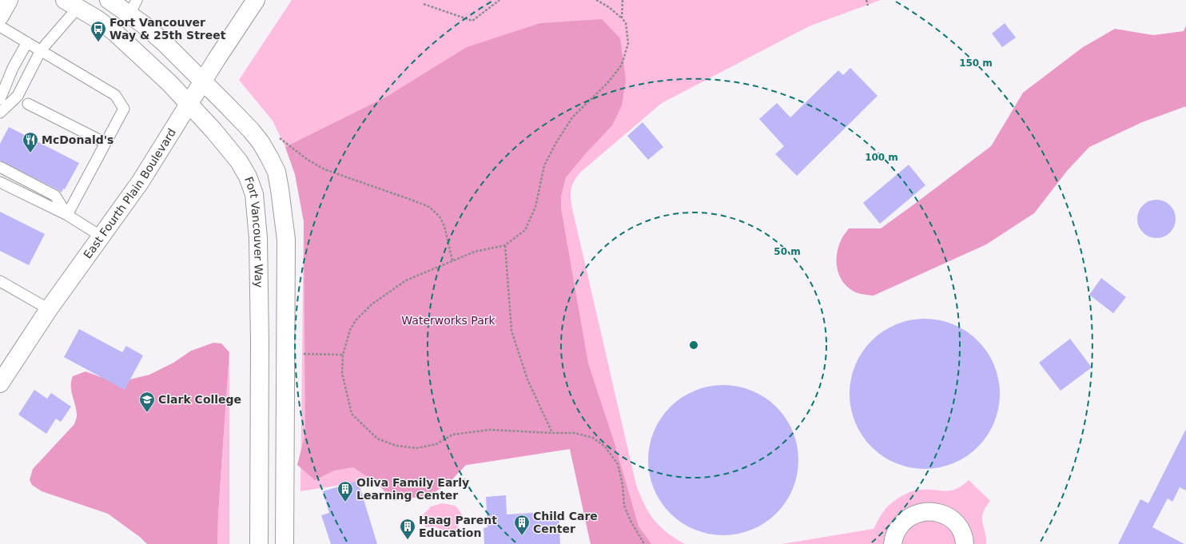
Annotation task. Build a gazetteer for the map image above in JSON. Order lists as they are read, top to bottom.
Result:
{
  "streets": {
    "street": ["East Fourth Plain Boulevard", "Fort Vancouver Way"]
  },
  "crossings": [
    ["East Fourth Plain Boulevard", "Fort Vancouver Way"]
  ],
  "parks": ["Waterworks Park"],
  "places": {
    "bus stop": ["Fort Vancouver Way & 25th Street"],
    "restaurant": ["McDonald's"],
    "school or university": ["Clark College"],
    "building": ["Oliva Family Early Learning Center", "Child Care Center", "Haag Parent Education"]
  },
  "rings": ["150 m", "100 m", "50 m"]
}
